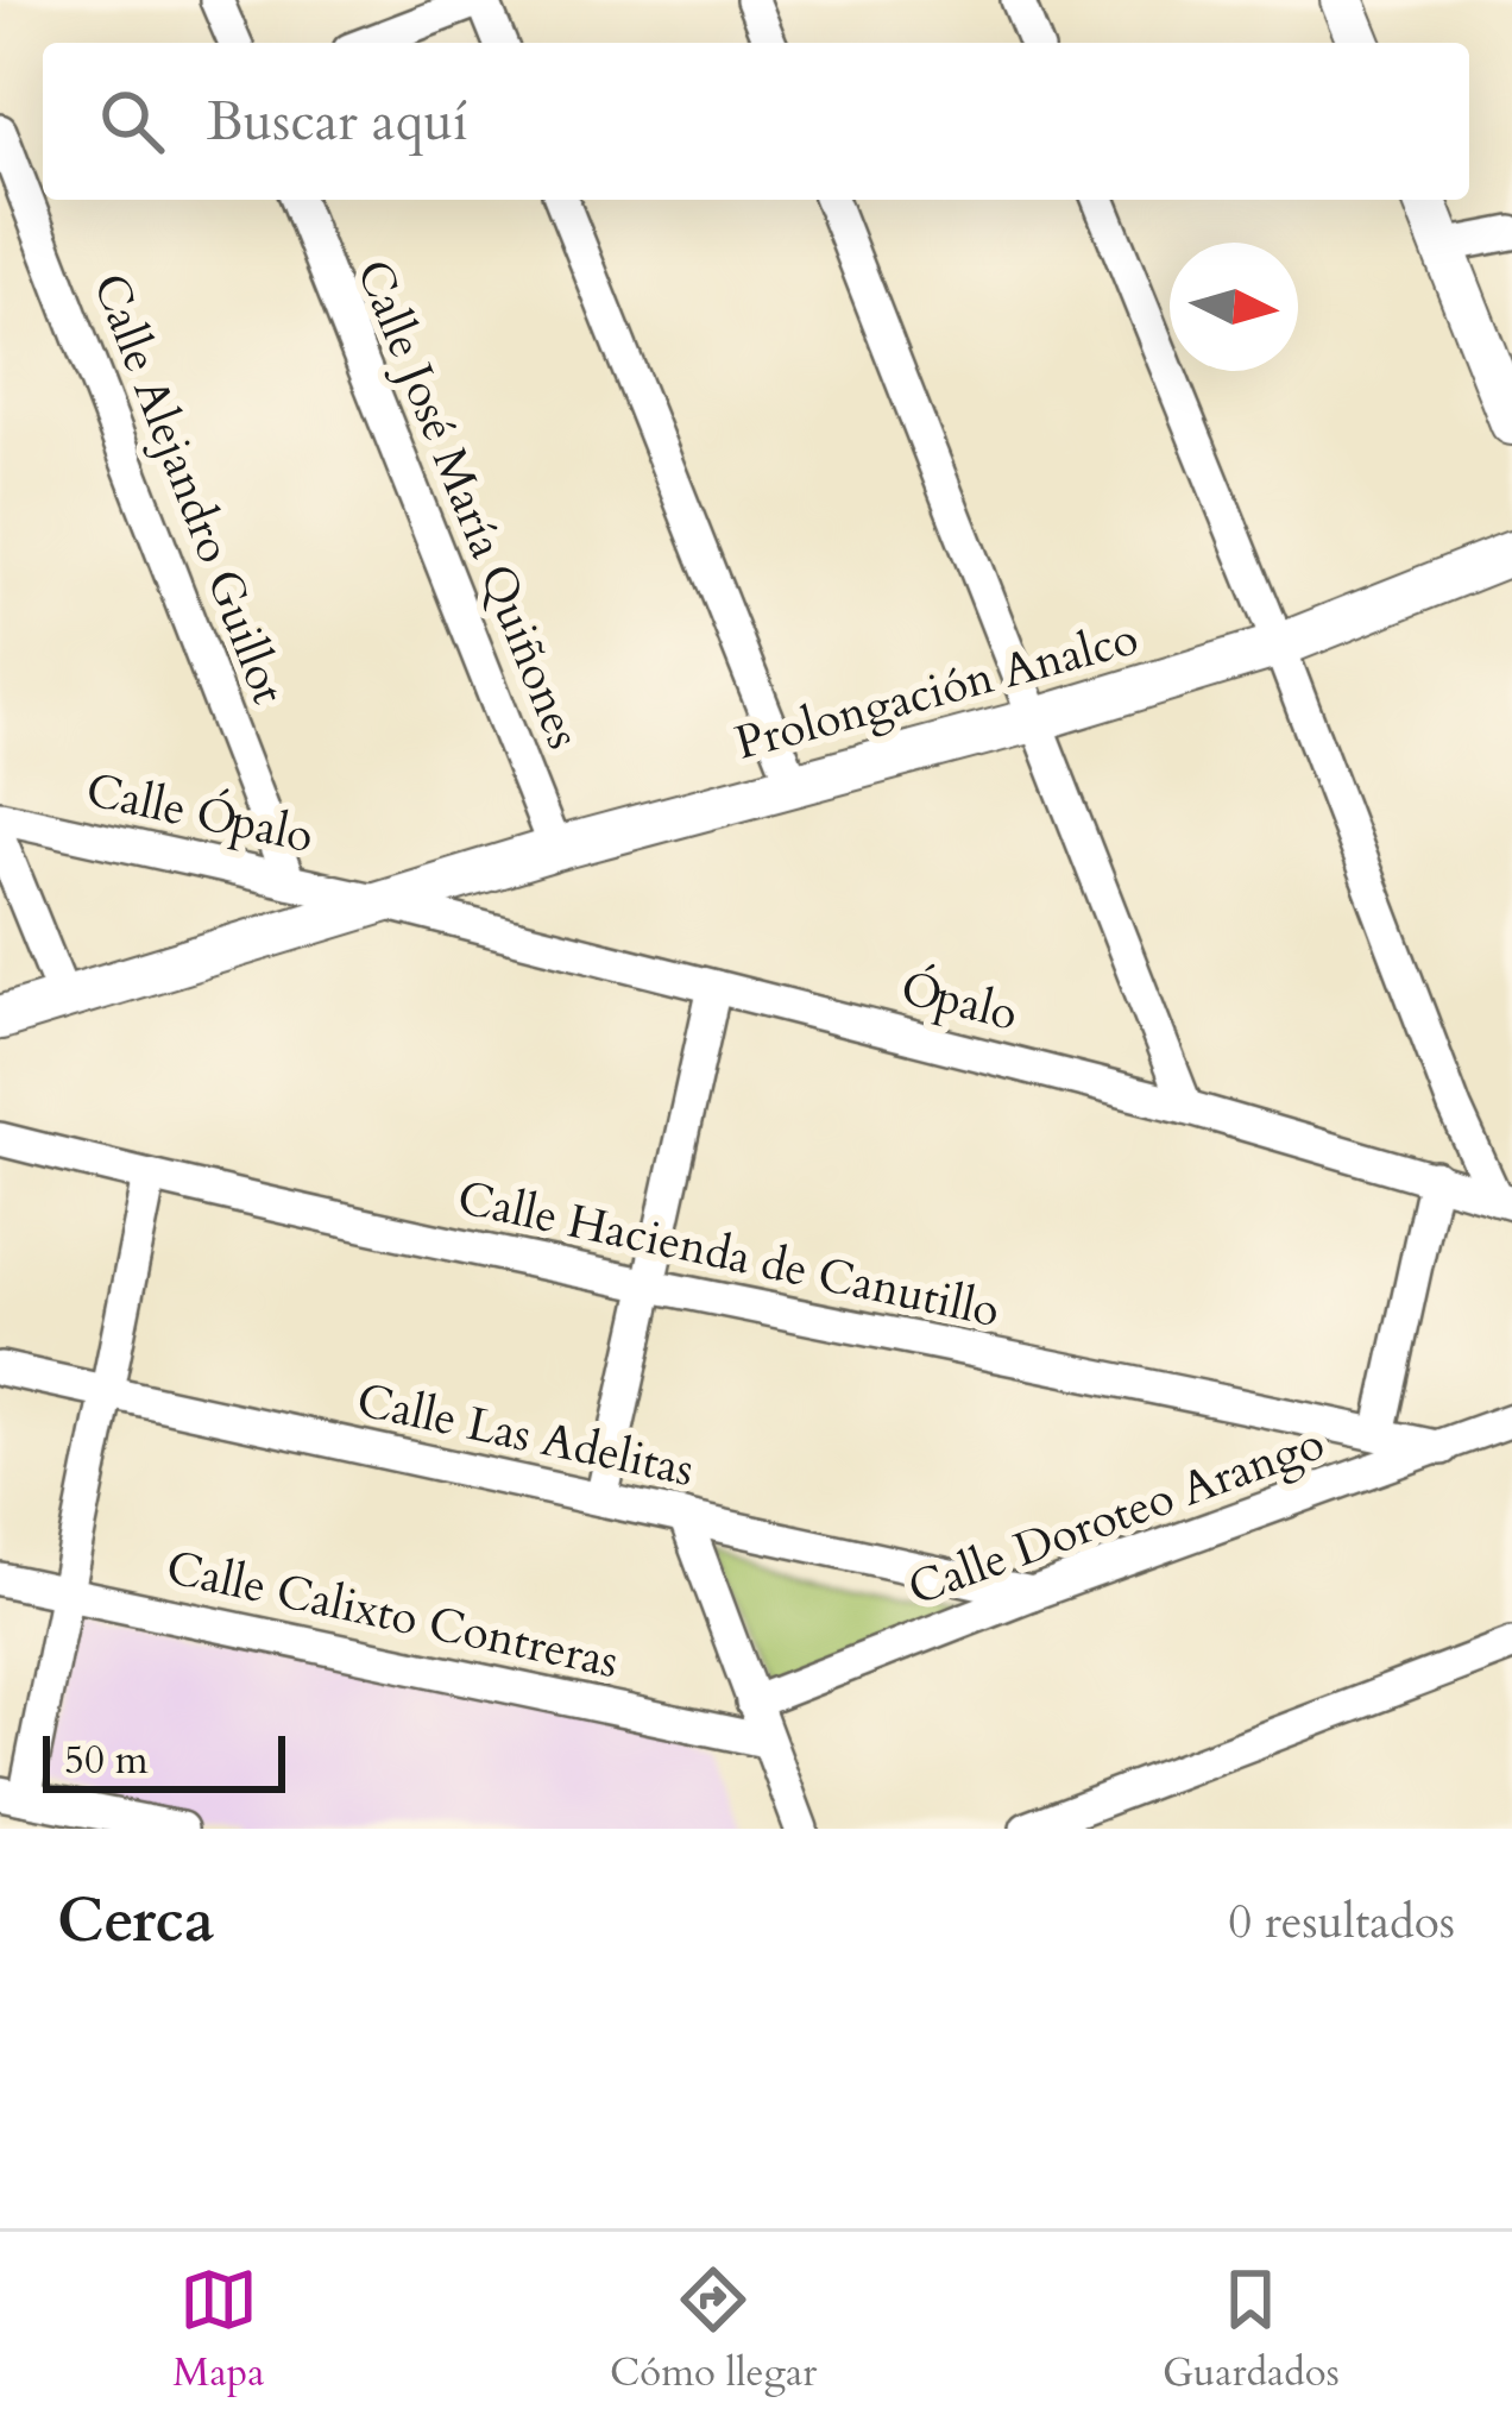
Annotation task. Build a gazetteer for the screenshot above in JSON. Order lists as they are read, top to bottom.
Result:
{
  "streets": {
    "street": [
      "Calle Alejandro Guillot",
      "Calle José María Quiñones",
      "Prolongación Analco",
      "Calle Ópalo",
      "Ópalo",
      "Calle Hacienda de Canutillo",
      "Calle Las Adelitas",
      "Calle Doroteo Arango",
      "Calle Calixto Contreras"
    ]
  },
  "crossings": [
    ["Calle Alejandro Guillot", "Calle Ópalo"],
    ["Calle José María Quiñones", "Prolongación Analco"],
    ["Prolongación Analco", "Calle Ópalo"],
    ["Prolongación Analco", "Ópalo"],
    ["Calle Ópalo", "Ópalo"],
    ["Calle Hacienda de Canutillo", "Calle Doroteo Arango"],
    ["Calle Las Adelitas", "Calle Doroteo Arango"]
  ],
  "scale_bar": "50 m",
  "north": "right",
  "page": {
    "search": "Buscar aquí",
    "scale": "50 m",
    "heading": ["Cerca", "0 resultados"],
    "nav": ["Mapa", "Cómo llegar", "Guardados"]
  }
}
